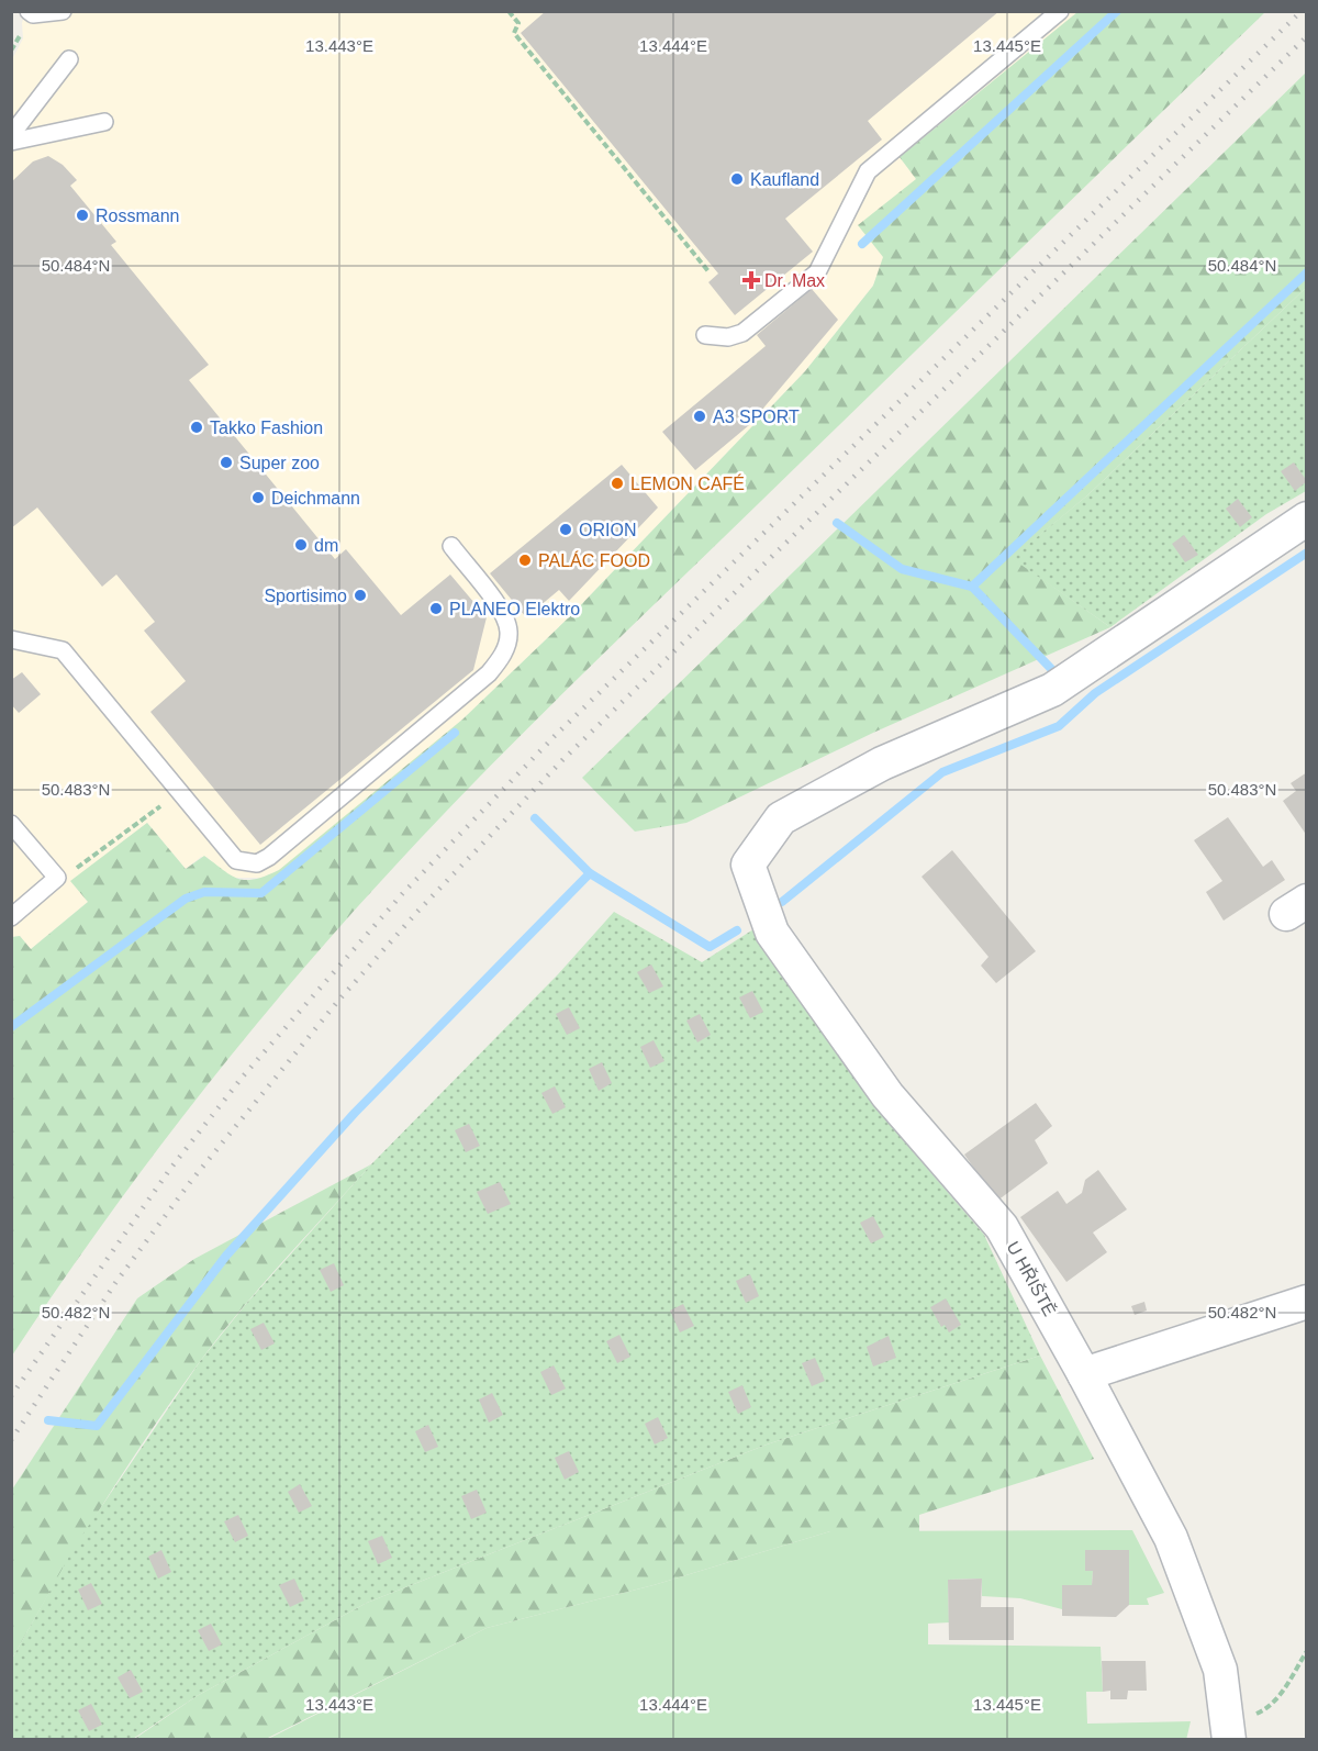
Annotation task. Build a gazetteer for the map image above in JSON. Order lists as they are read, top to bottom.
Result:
{
  "streets": {
    "street": ["U HŘIŠTĚ"]
  },
  "places": {
    "other": [
      "Kaufland",
      "Rossmann",
      "A3 SPORT",
      "Takko Fashion",
      "Super zoo",
      "LEMON CAFÉ",
      "Deichmann",
      "ORION",
      "dm",
      "PALÁC FOOD",
      "Sportisimo",
      "PLANEO Elektro"
    ],
    "health": ["Dr. Max"]
  },
  "coordinates": [
    "13.443°E",
    "13.444°E",
    "13.445°E",
    "50.484°N",
    "50.483°N",
    "50.482°N"
  ]
}
